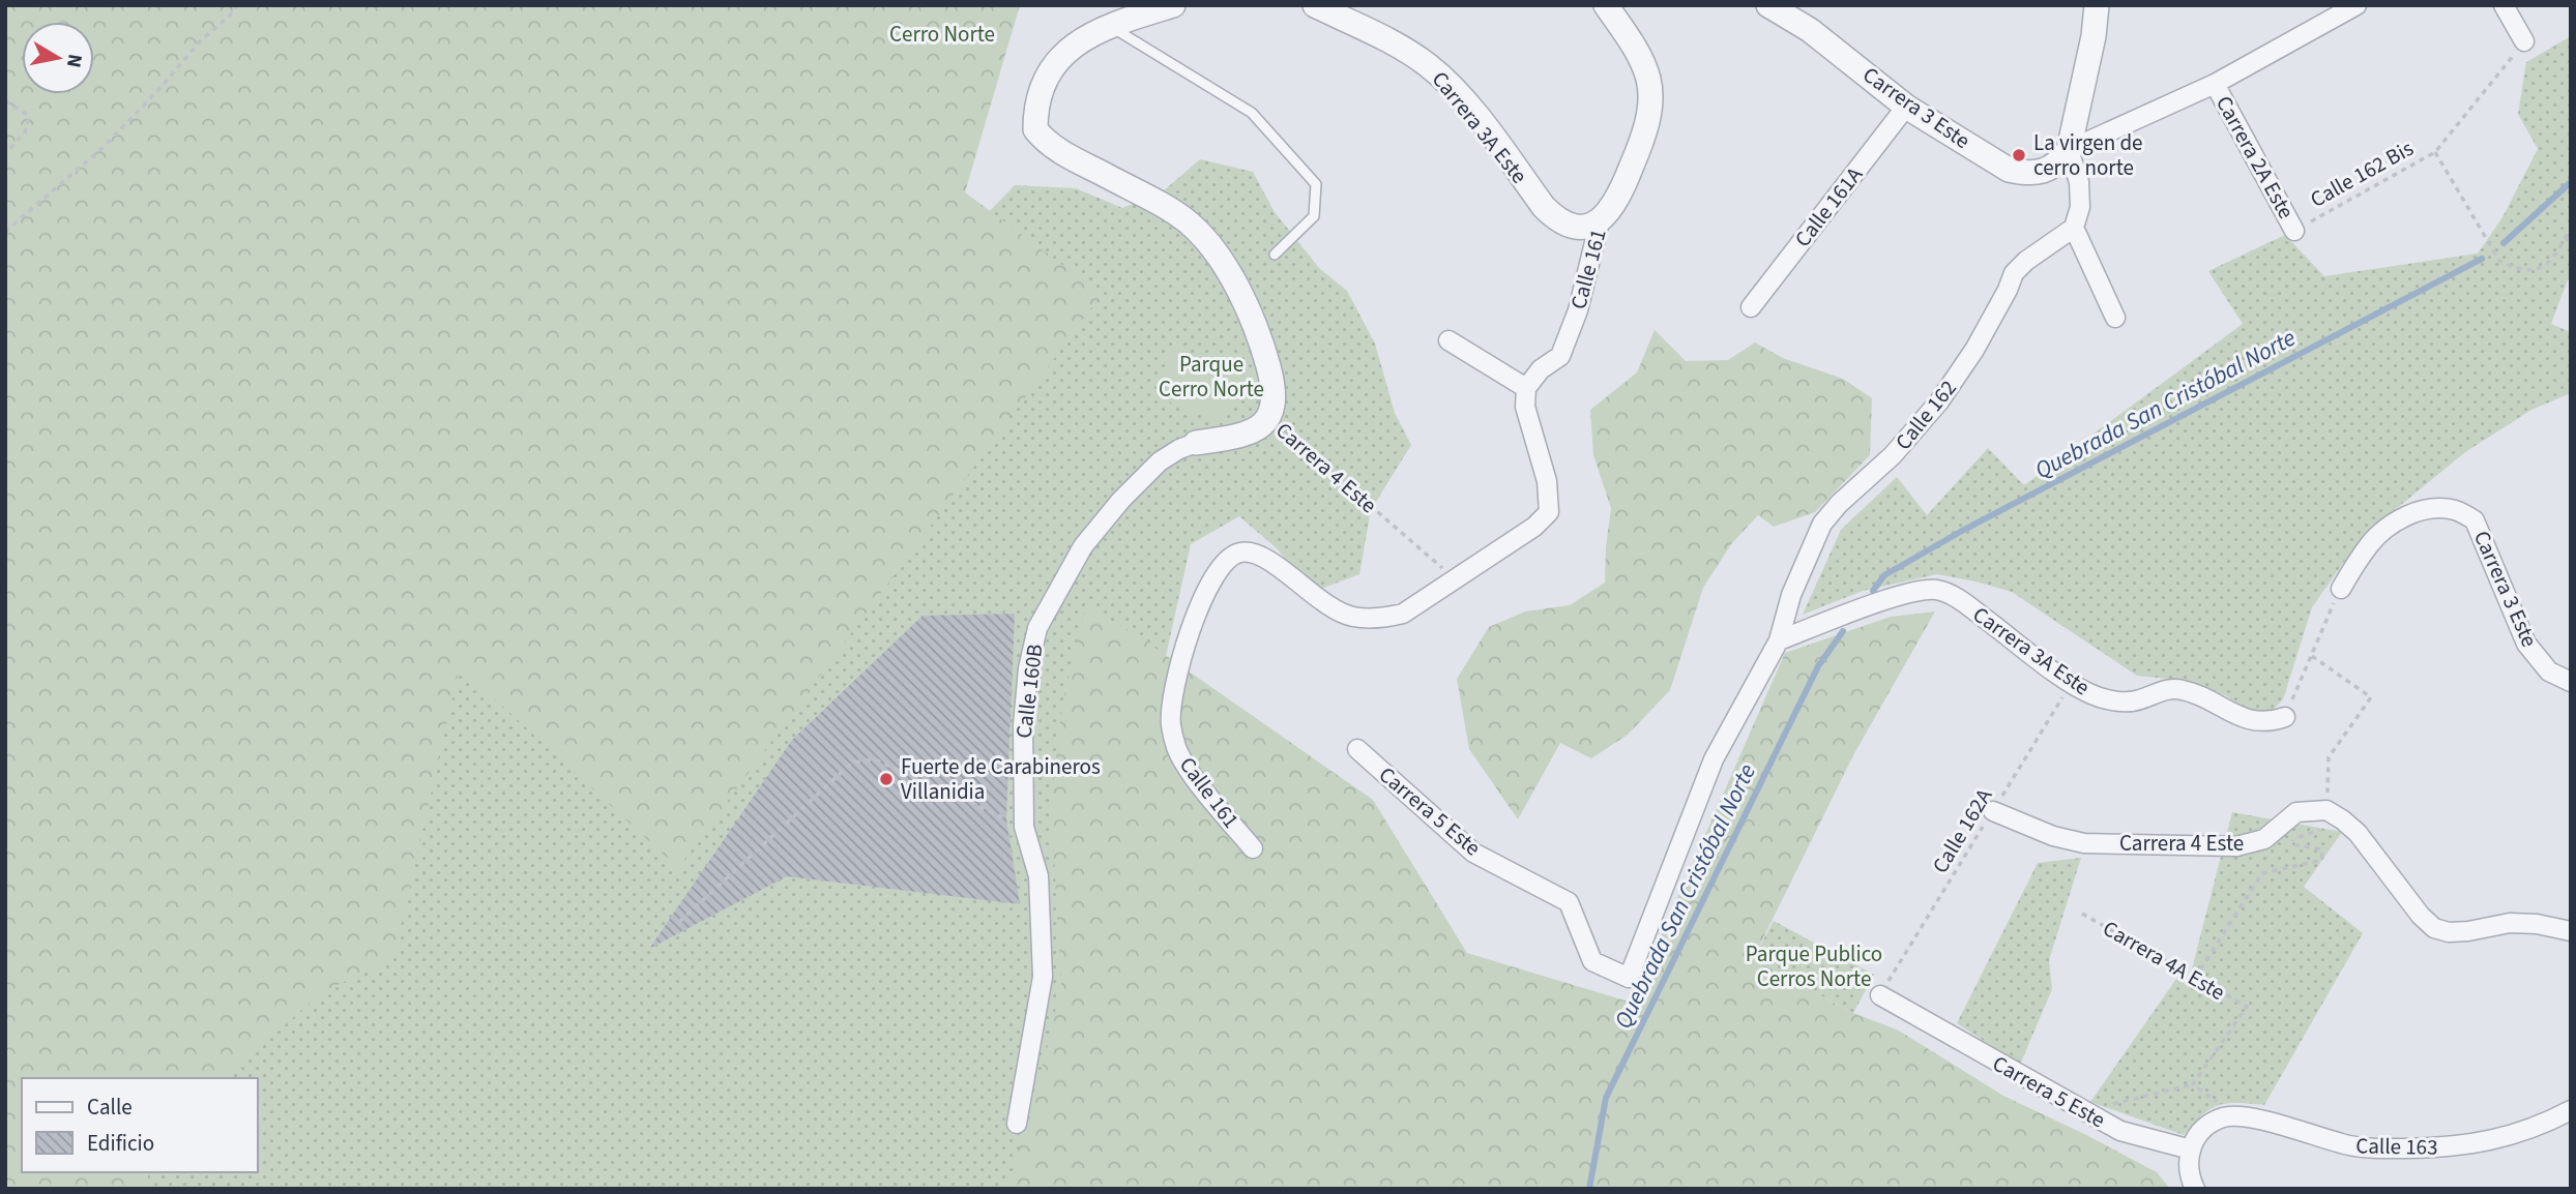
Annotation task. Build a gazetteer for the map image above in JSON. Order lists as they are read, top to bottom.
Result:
{
  "streets": {
    "street": [
      "Carrera 3 Este",
      "Carrera 3A Este",
      "Carrera 2A Este",
      "Calle 161A",
      "Calle 161",
      "Calle 162",
      "Carrera 4 Este",
      "Calle 160B",
      "Carrera 5 Este",
      "Calle 163"
    ],
    "path": ["Calle 162 Bis", "Calle 162A", "Carrera 4A Este"]
  },
  "crossings": [
    ["Carrera 3 Este", "Calle 161A"],
    ["Carrera 3A Este", "Calle 161"],
    ["Carrera 3A Este", "Calle 162"],
    ["Carrera 3A Este", "Calle 162A"],
    ["Carrera 2A Este", "Calle 162 Bis"],
    ["Calle 161", "Carrera 4 Este"],
    ["Calle 162", "Carrera 5 Este"],
    ["Carrera 4 Este", "Calle 160B"],
    ["Carrera 4 Este", "Calle 162A"],
    ["Carrera 5 Este", "Calle 162A"]
  ],
  "water": ["Quebrada San Cristóbal Norte"],
  "parks": ["Cerro Norte", "Parque Cerro Norte", "Parque Publico Cerros Norte"],
  "places": ["La virgen de cerro norte", "Fuerte de Carabineros Villanidia"],
  "legend": ["Calle", "Edificio"],
  "north": "right"
}
